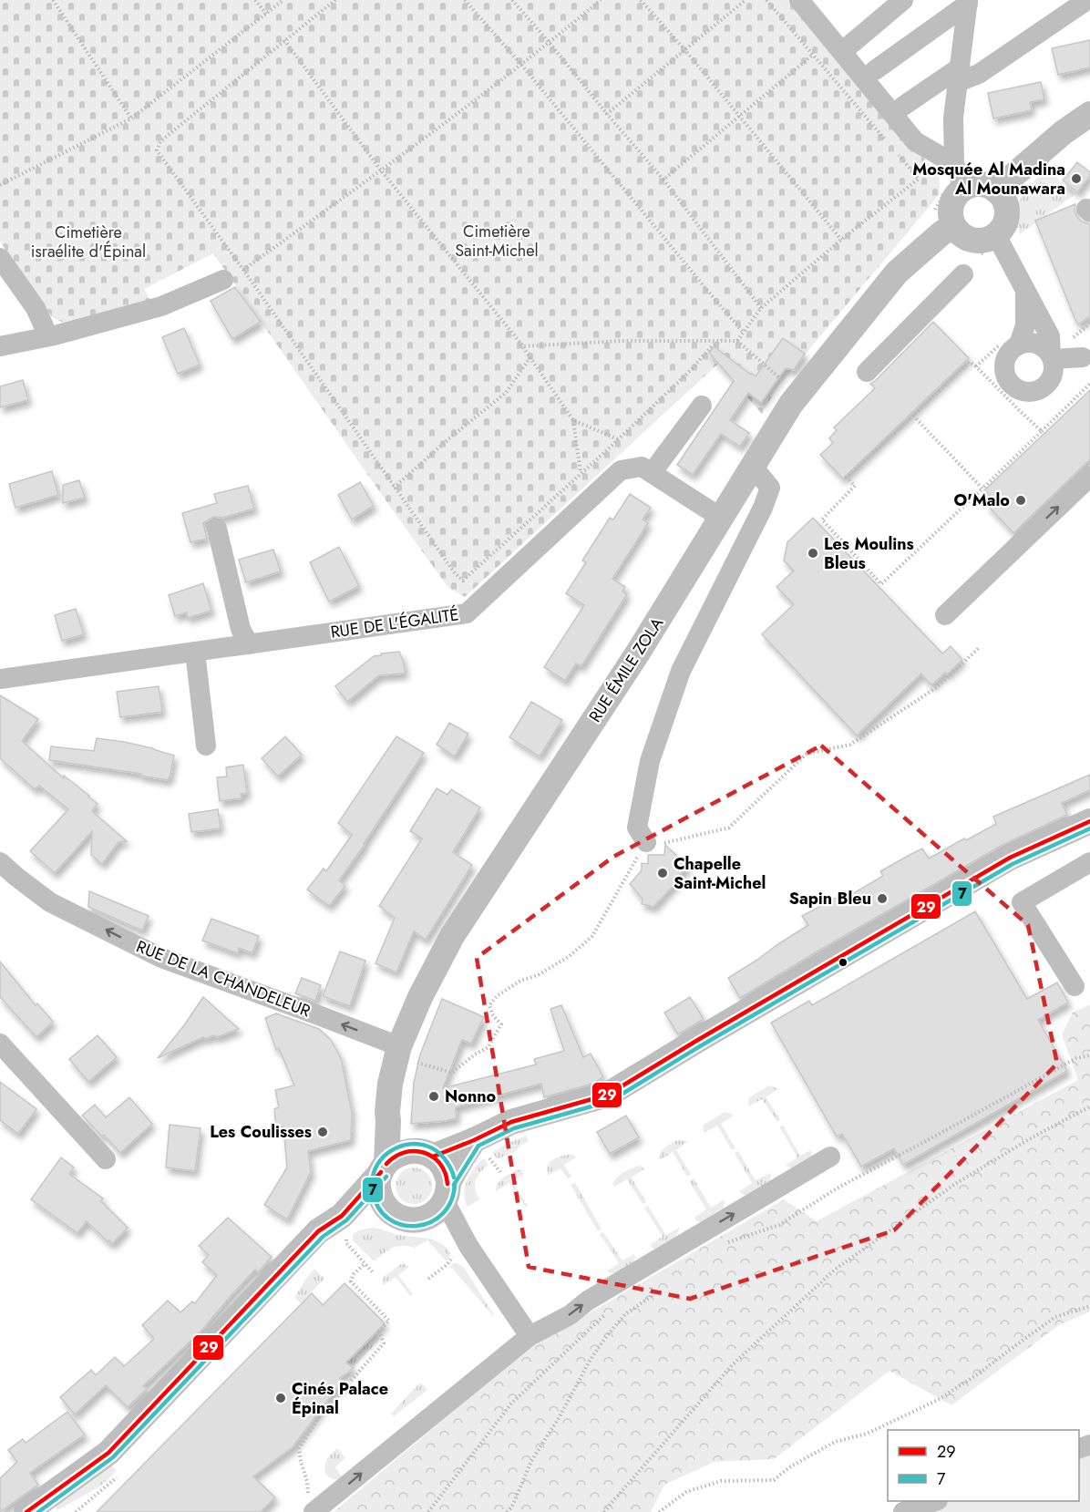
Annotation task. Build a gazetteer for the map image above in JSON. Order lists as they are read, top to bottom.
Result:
{
  "streets": {
    "main road": ["RUE ÉMILE ZOLA"],
    "street": ["RUE DE L'ÉGALITÉ", "RUE DE LA CHANDELEUR"]
  },
  "crossings": [
    ["RUE DE L'ÉGALITÉ", "RUE ÉMILE ZOLA"],
    ["RUE ÉMILE ZOLA", "RUE DE LA CHANDELEUR"]
  ],
  "one_way": ["RUE DE LA CHANDELEUR"],
  "parks": ["Cimetière Saint-Michel", "Cimetière israélite d'Épinal"],
  "places": [
    "Mosquée Al Madina Al Mounawara",
    "O'Malo",
    "Les Moulins Bleus",
    "Chapelle Saint-Michel",
    "Sapin Bleu",
    "Nonno",
    "Les Coulisses",
    "Cinés Palace Épinal"
  ],
  "lines": ["transit line 29", "transit line 7"],
  "legend": ["29", "7"]
}
